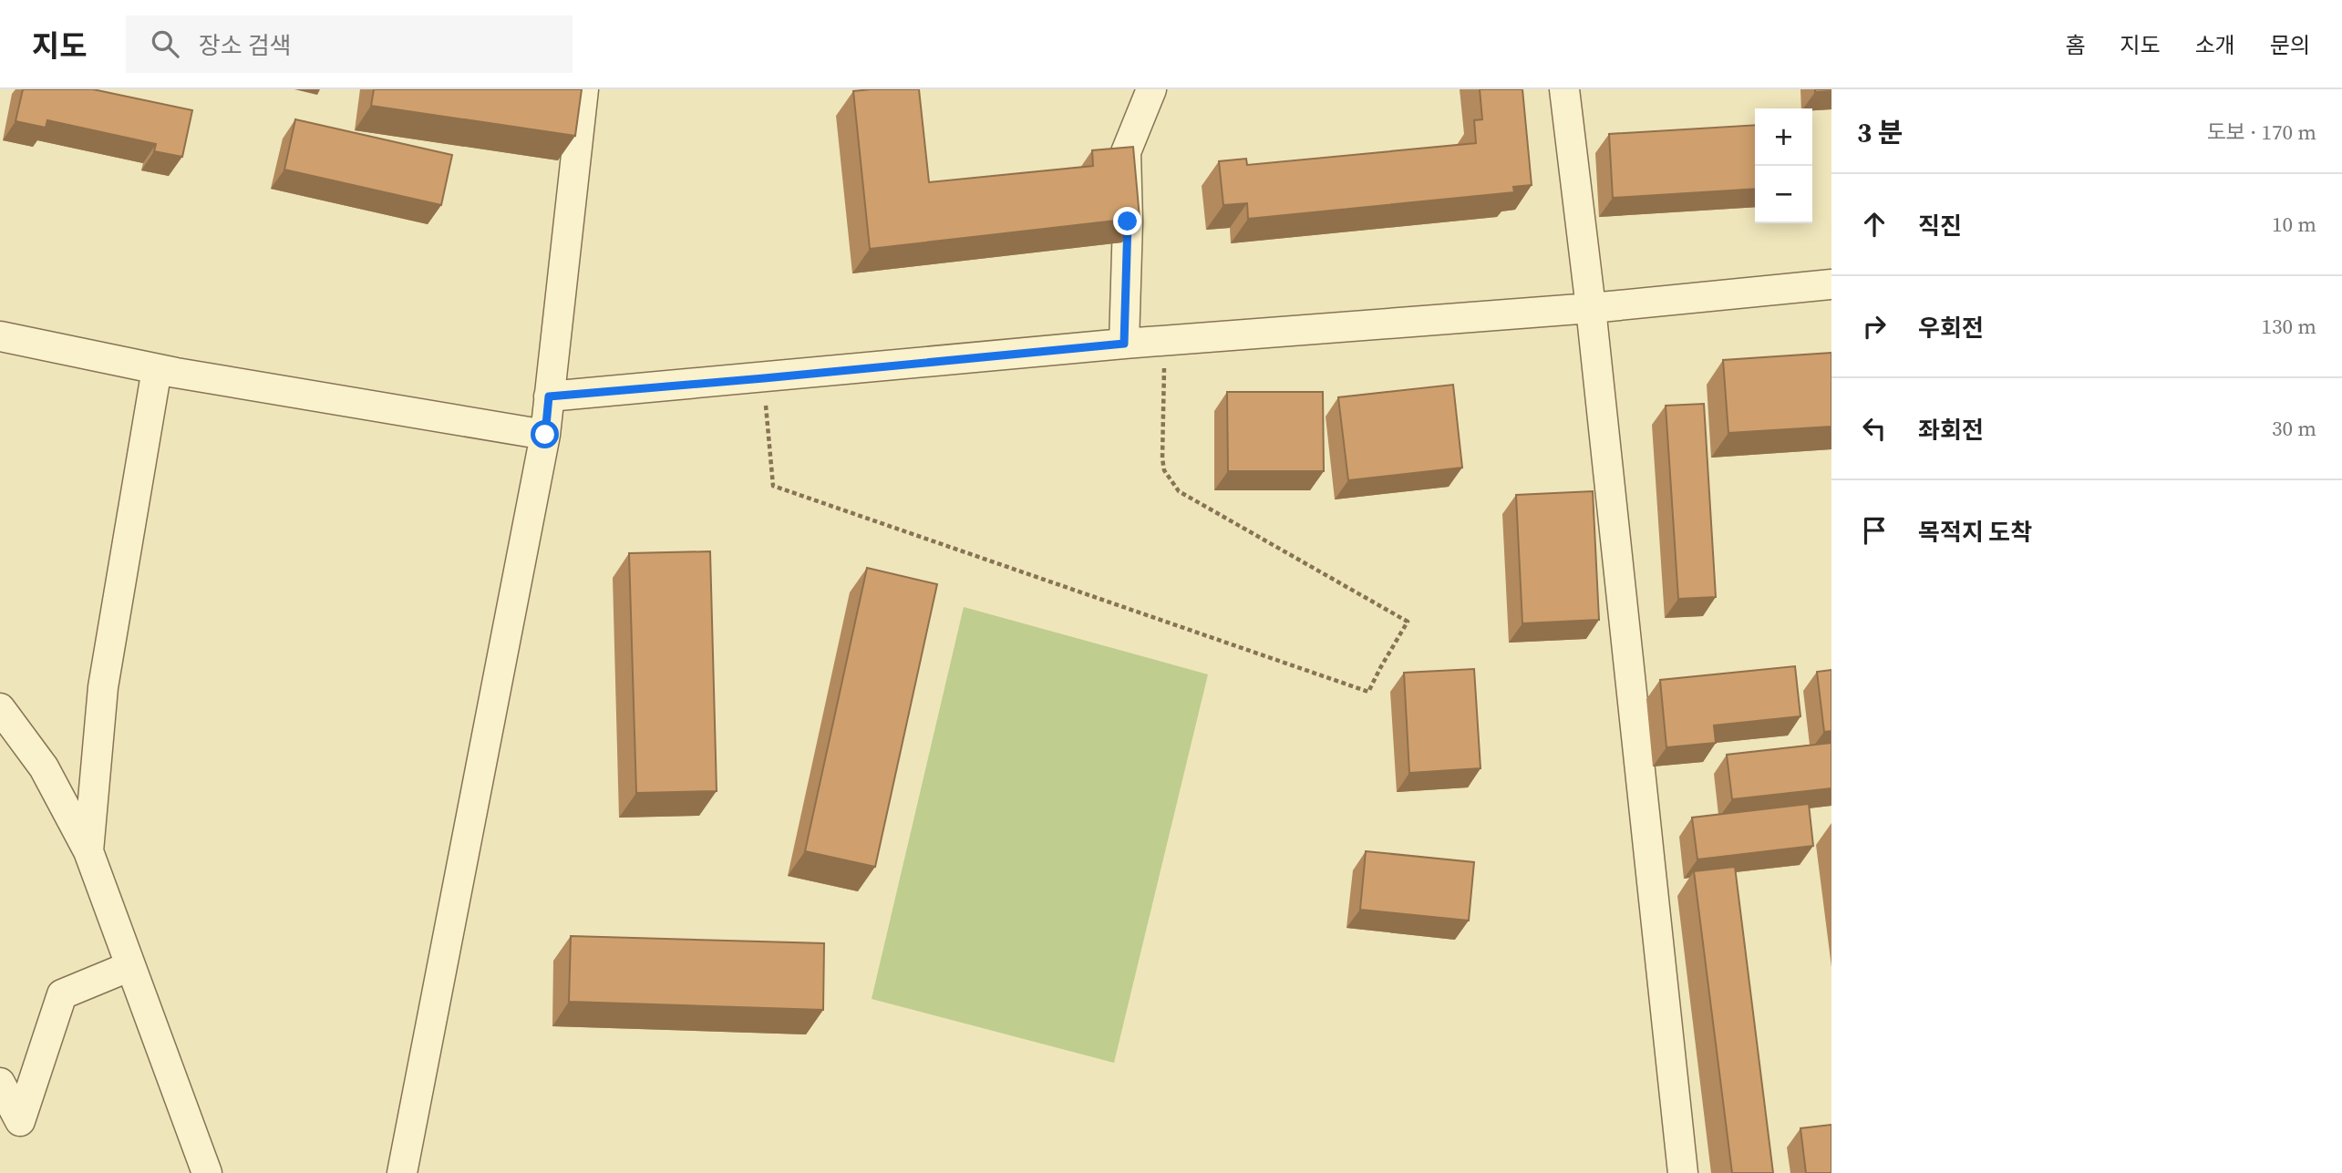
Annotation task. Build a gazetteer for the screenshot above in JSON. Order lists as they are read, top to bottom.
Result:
{
  "page": {
    "header": "지도",
    "search": "장소 검색",
    "nav": [
      "홈",
      "지도",
      "소개",
      "문의"
    ],
    "heading": ["3 분", "도보 · 170 m"],
    "map_buttons": ["+", "−"],
    "list": [
      ["직진", "10 m"],
      ["우회전", "130 m"],
      ["좌회전", "30 m"],
      "목적지 도착"
    ]
  }
}
